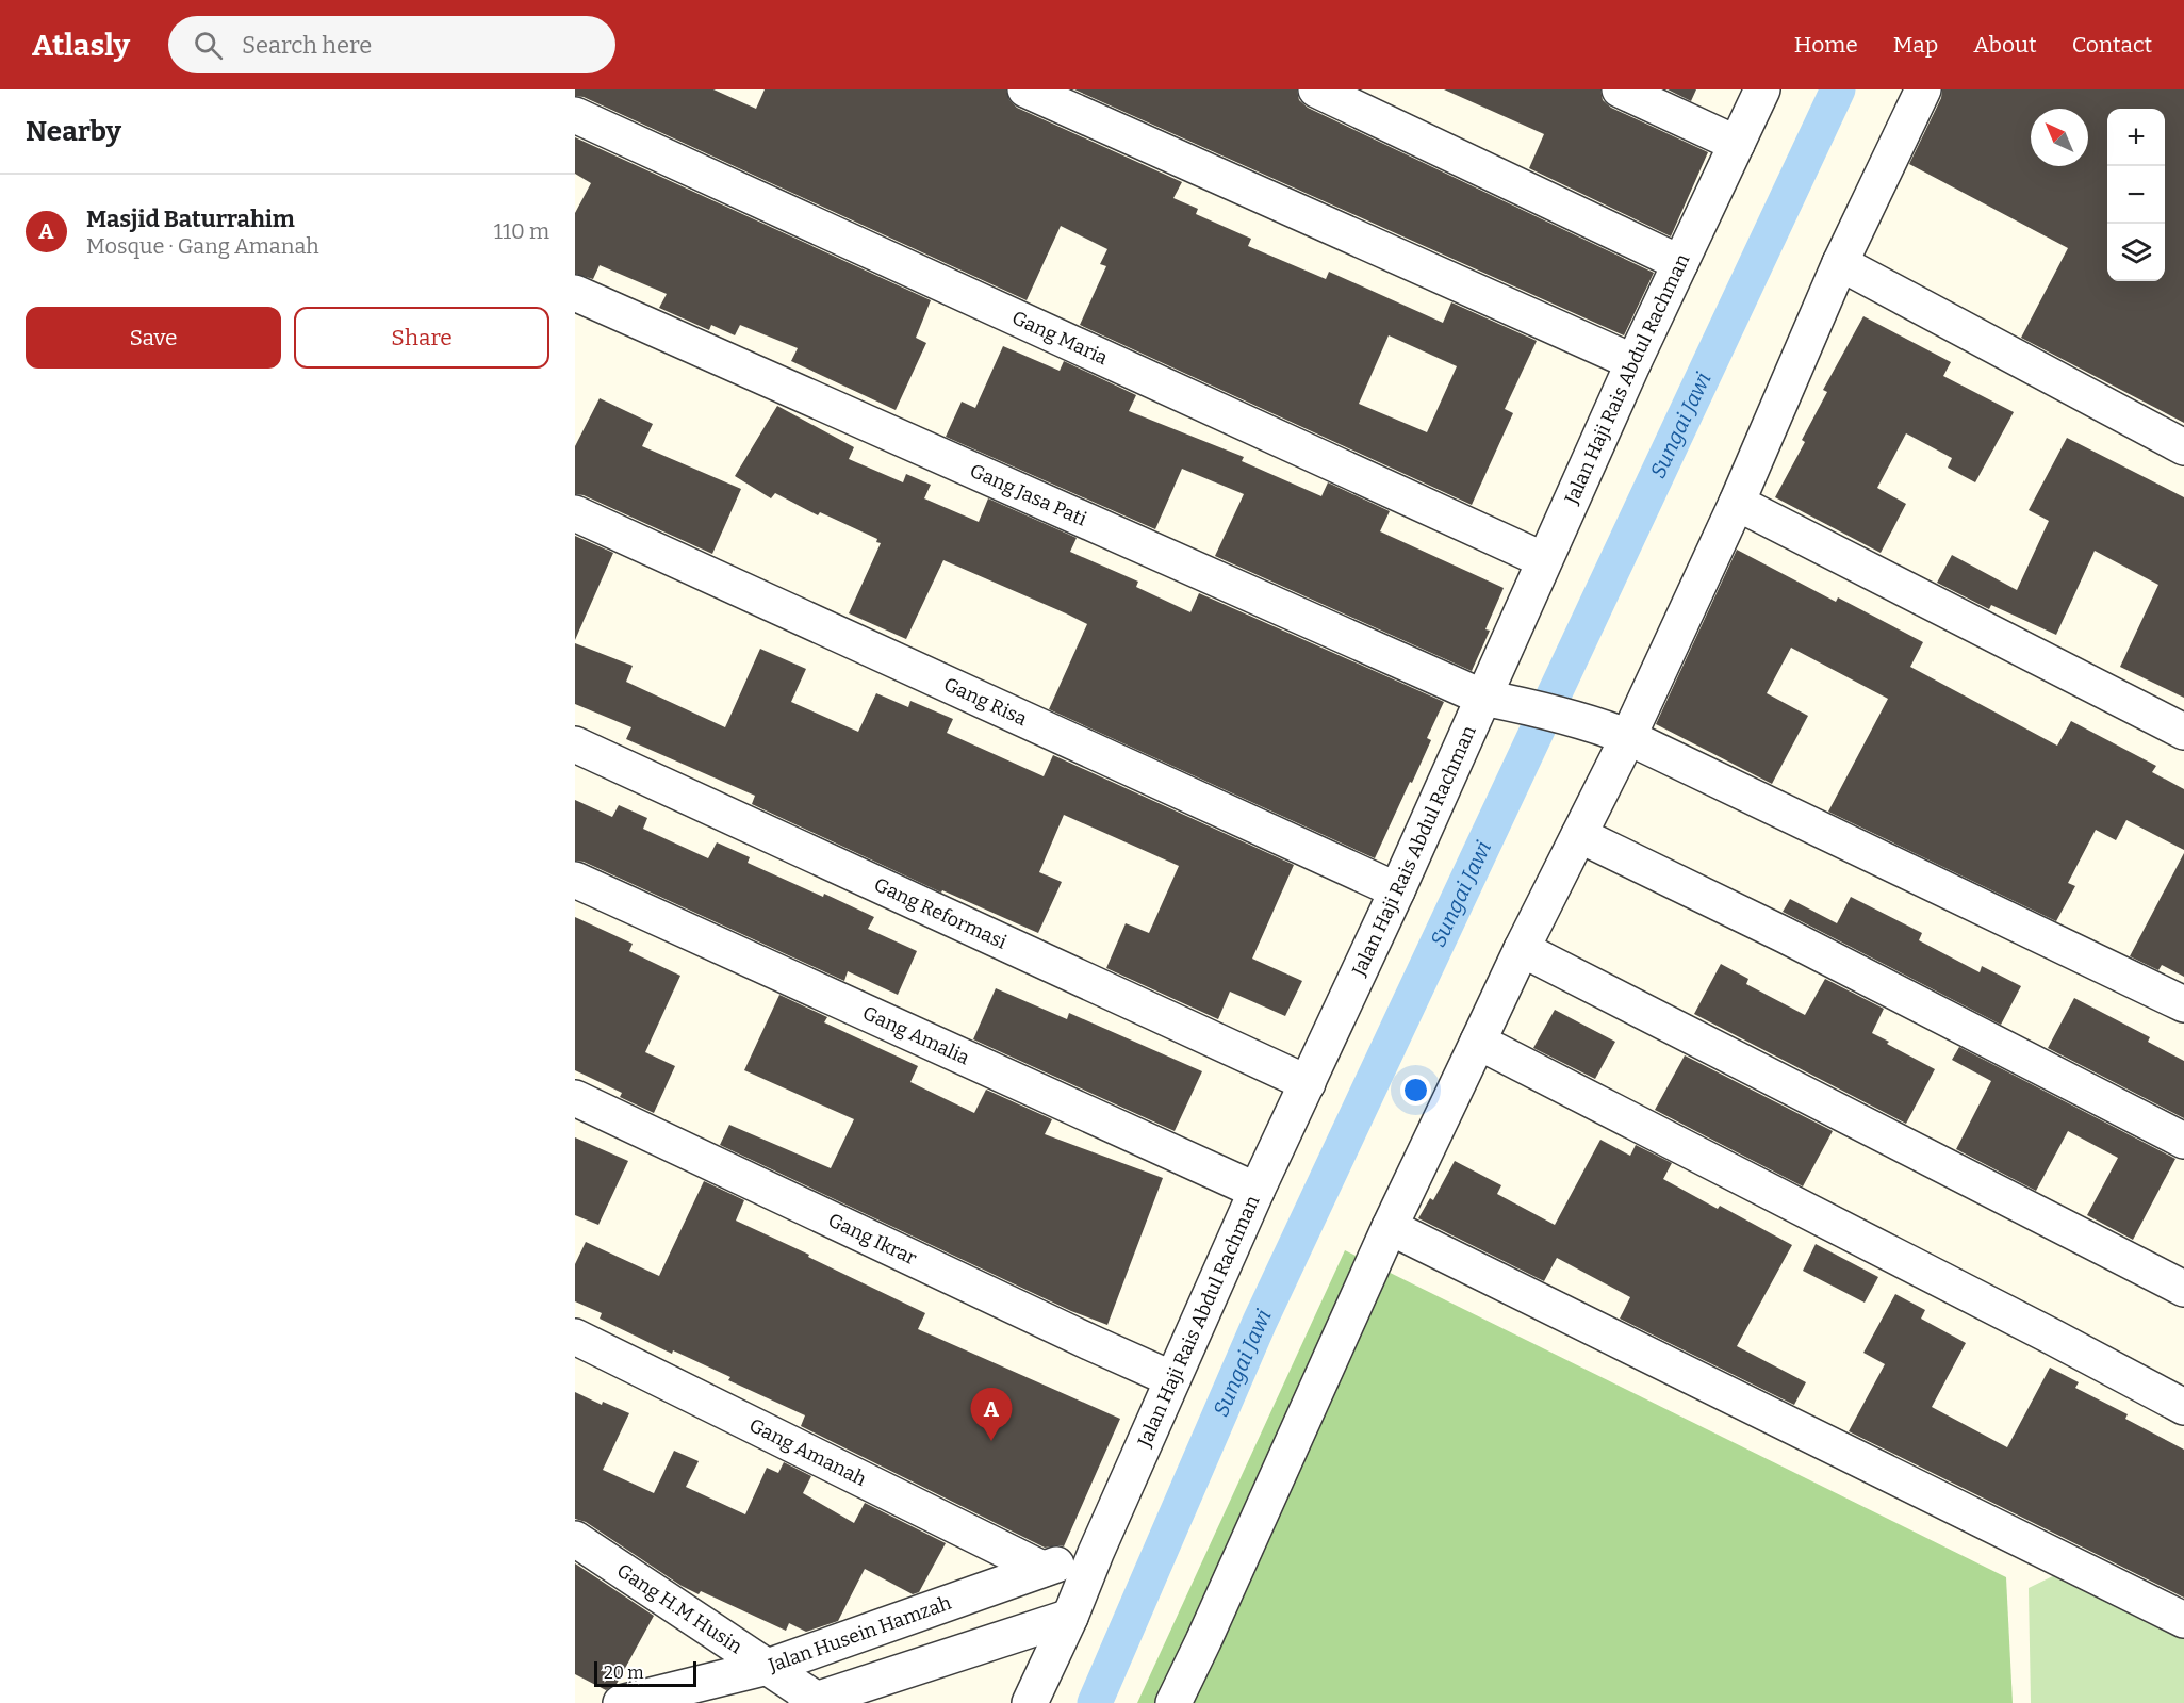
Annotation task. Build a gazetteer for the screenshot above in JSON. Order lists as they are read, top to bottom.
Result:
{
  "streets": {
    "street": [
      "Gang Maria",
      "Jalan Haji Rais Abdul Rachman",
      "Gang Jasa Pati",
      "Gang Risa",
      "Gang Reformasi",
      "Gang Amalia",
      "Gang Ikrar",
      "Gang Amanah",
      "Gang H.M Husin",
      "Jalan Husein Hamzah"
    ]
  },
  "crossings": [
    ["Gang Maria", "Jalan Haji Rais Abdul Rachman"],
    ["Jalan Haji Rais Abdul Rachman", "Gang Jasa Pati"],
    ["Jalan Haji Rais Abdul Rachman", "Gang Risa"],
    ["Jalan Haji Rais Abdul Rachman", "Gang Reformasi"],
    ["Jalan Haji Rais Abdul Rachman", "Gang Amalia"],
    ["Jalan Haji Rais Abdul Rachman", "Gang Ikrar"],
    ["Jalan Haji Rais Abdul Rachman", "Jalan Husein Hamzah"],
    ["Gang Amanah", "Jalan Husein Hamzah"],
    ["Gang H.M Husin", "Jalan Husein Hamzah"]
  ],
  "water": ["Sungai Jawi"],
  "scale_bar": "20 m",
  "north": "top left",
  "page": {
    "header": "Atlasly",
    "search": "Search here",
    "nav": [
      "Home",
      "Map",
      "About",
      "Contact"
    ],
    "heading": "Nearby",
    "map_buttons": ["+", "−"],
    "list": [
      {
        "mark": "A",
        "name": "Masjid Baturrahim",
        "note": "Mosque · Gang Amanah",
        "value": "110 m"
      }
    ],
    "buttons": ["Save", "Share"],
    "pins": "A",
    "scale": "20 m"
  }
}
